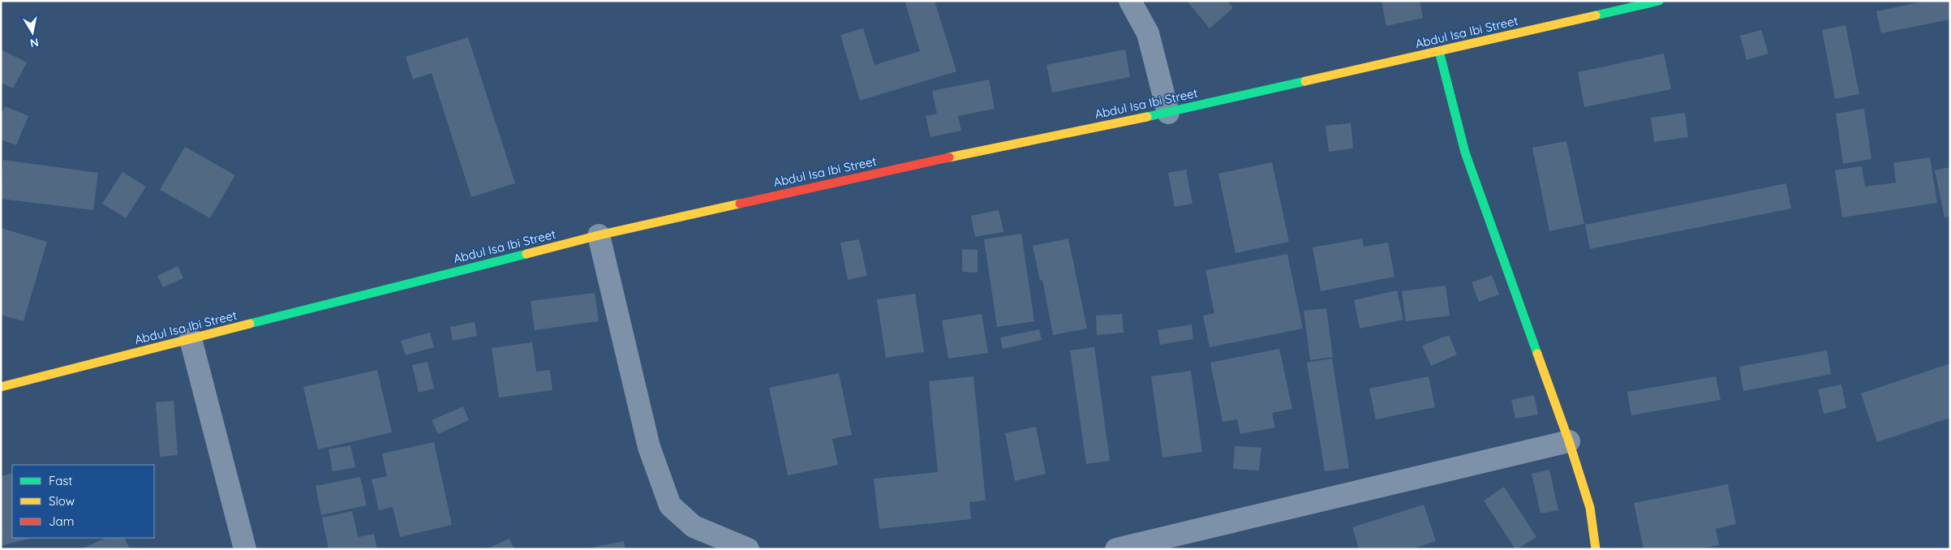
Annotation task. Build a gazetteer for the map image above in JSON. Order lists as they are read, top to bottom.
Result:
{
  "streets": {
    "street": ["Abdul Isa Ibi Street"]
  },
  "legend": ["Fast", "Slow", "Jam"],
  "north": "bottom"
}
